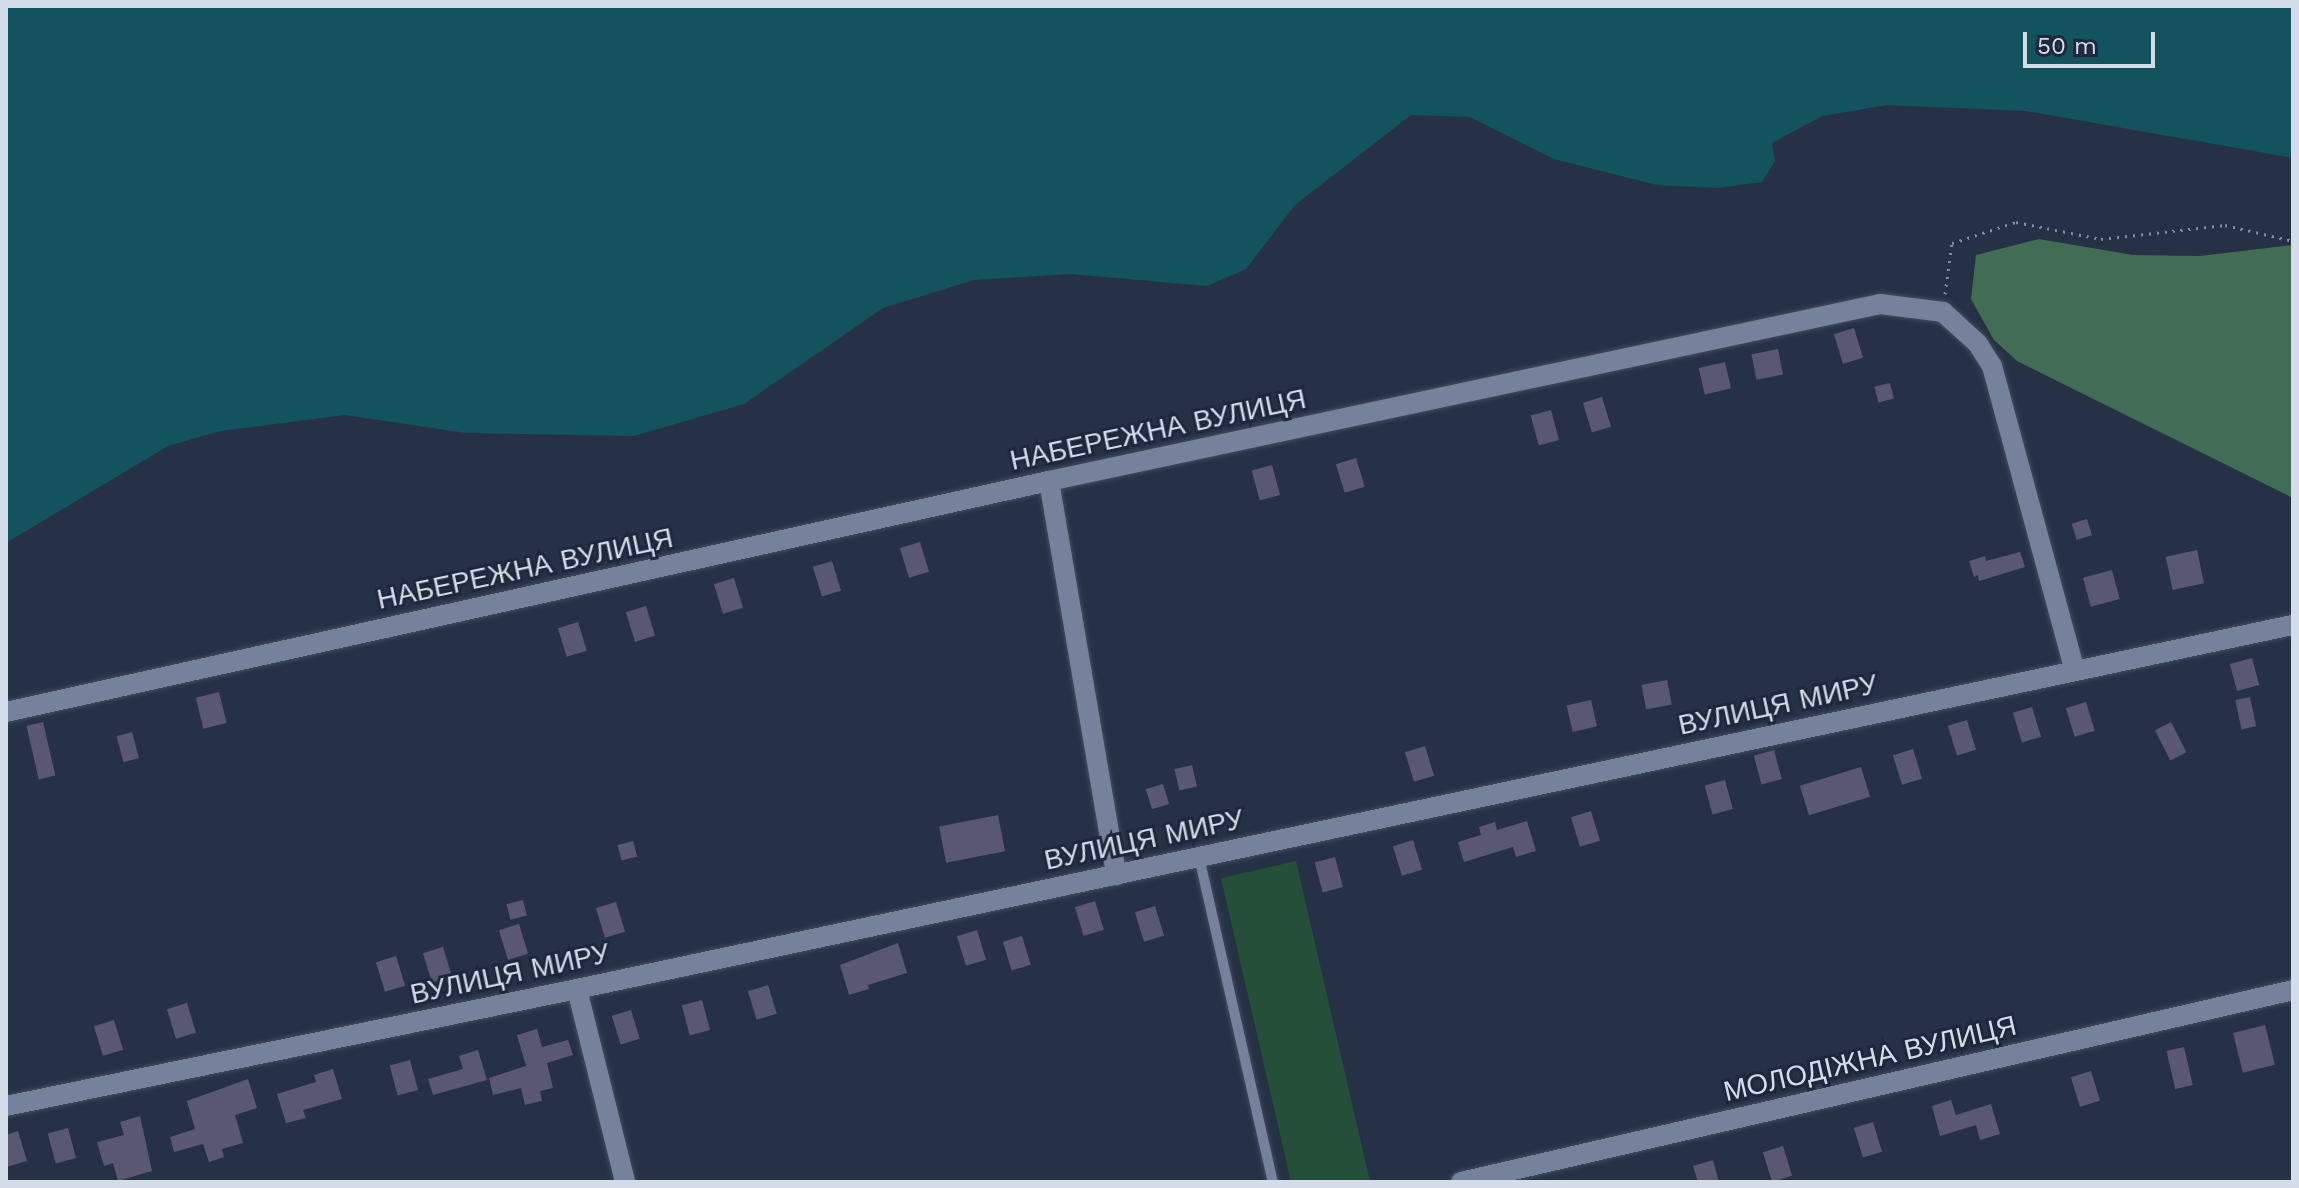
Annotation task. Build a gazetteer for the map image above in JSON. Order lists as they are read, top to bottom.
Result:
{
  "streets": {
    "street": ["НАБЕРЕЖНА ВУЛИЦЯ", "ВУЛИЦЯ МИРУ", "МОЛОДІЖНА ВУЛИЦЯ"]
  },
  "scale_bar": "50 m"
}
